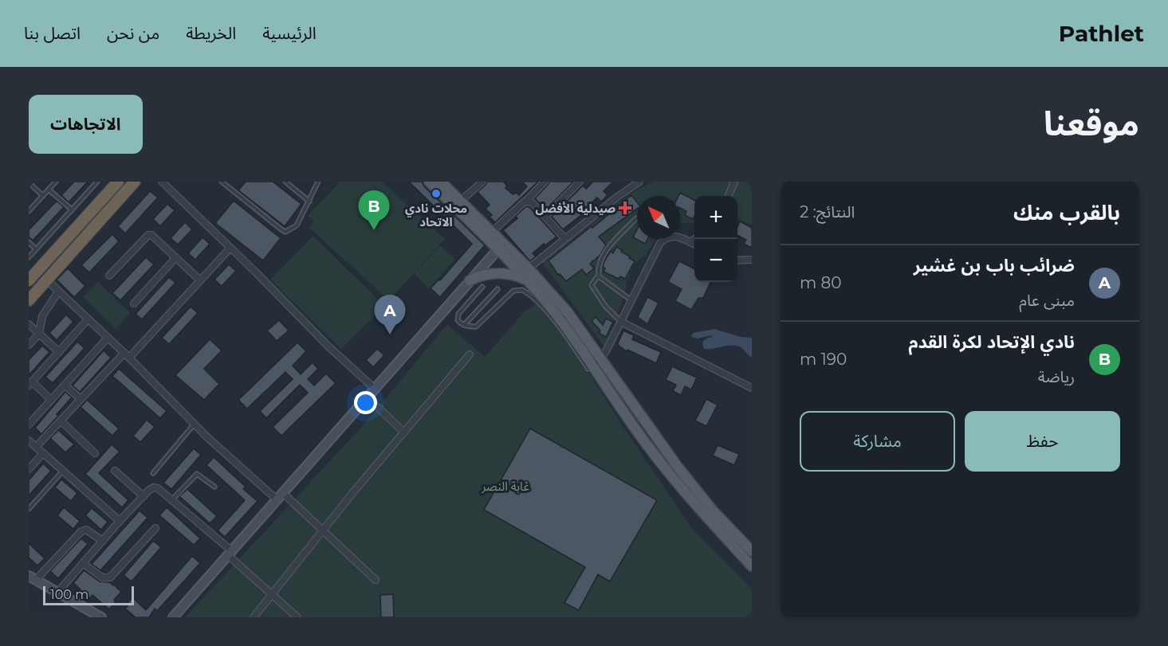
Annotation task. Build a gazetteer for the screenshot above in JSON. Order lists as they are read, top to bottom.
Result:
{
  "parks": ["غابة النصر"],
  "places": {
    "other": ["محلات نادي الاتحاد"],
    "health": ["صيدلية الأفضل"]
  },
  "scale_bar": "100 m",
  "north": "top left",
  "page": {
    "header": "Pathlet",
    "nav": [
      "الرئيسية",
      "الخريطة",
      "من نحن",
      "اتصل بنا"
    ],
    "title": "موقعنا",
    "buttons": [
      "الاتجاهات",
      ["حفظ", "مشاركة"]
    ],
    "heading": ["بالقرب منك", "النتائج: 2"],
    "pins": ["B", "A"],
    "map_buttons": ["+", "−"],
    "list": [
      {
        "mark": "A",
        "name": "ضرائب باب بن غشير",
        "note": "مبنى عام",
        "value": "80 m"
      },
      {
        "mark": "B",
        "name": "نادي الإتحاد لكرة القدم",
        "note": "رياضة",
        "value": "190 m"
      }
    ],
    "scale": "100 m"
  }
}
